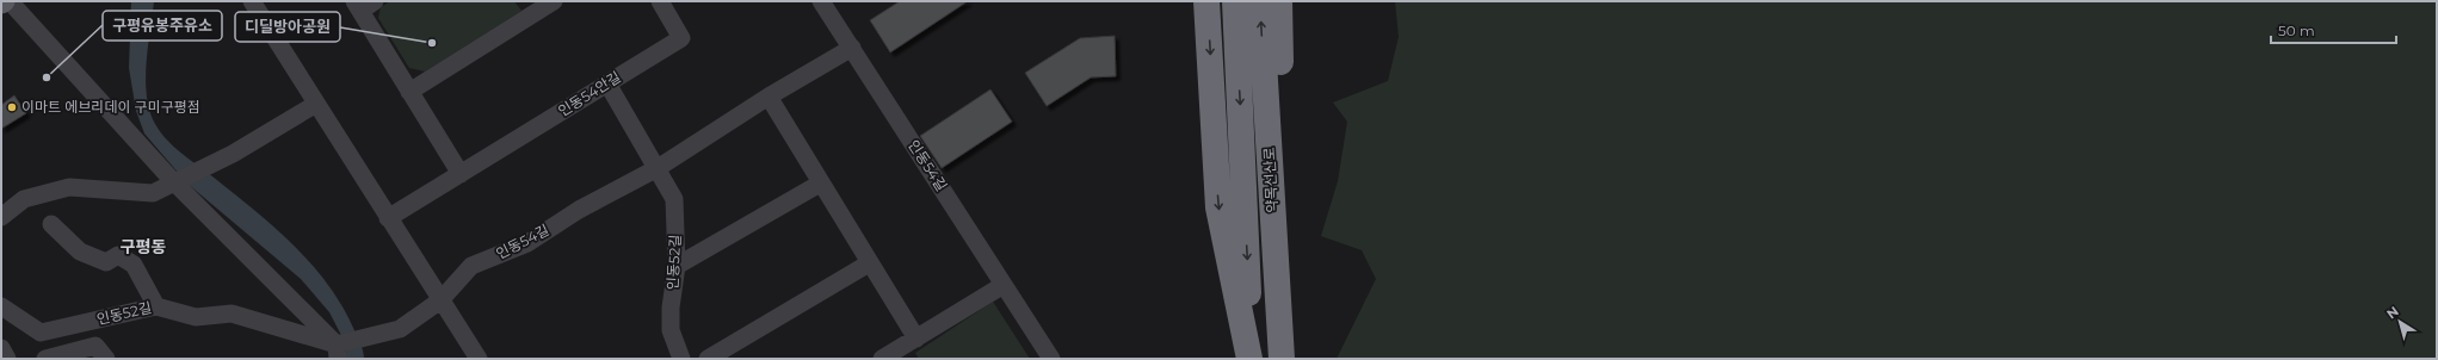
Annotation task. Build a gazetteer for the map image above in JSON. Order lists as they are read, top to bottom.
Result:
{
  "streets": {
    "highway": ["약목선산로"],
    "street": ["인동54안길", "인동54길", "인동52길"]
  },
  "crossings": [
    ["인동54길", "인동52길"]
  ],
  "districts": ["구평동"],
  "places": ["디딜방아공원", "구평유봉주유소", "이마트 에브리데이 구미구평점"],
  "scale_bar": "50 m",
  "north": "top left"
}
